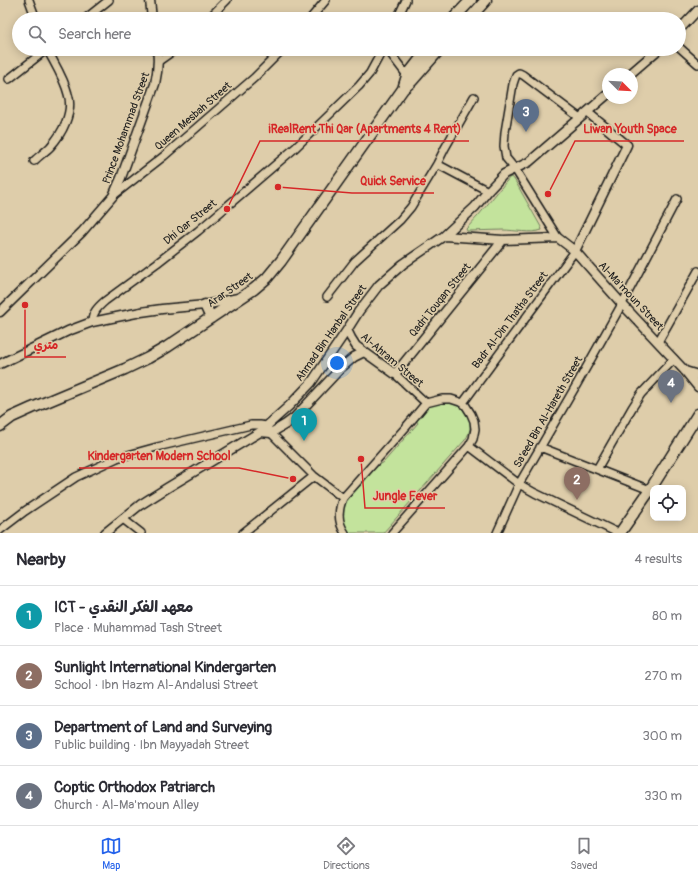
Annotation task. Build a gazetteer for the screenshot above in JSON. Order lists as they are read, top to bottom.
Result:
{
  "streets": {
    "main road": ["Arar Street"],
    "street": [
      "Queen Mesbah Street",
      "Prince Mohammad Street",
      "Dhi Qar Street",
      "Al-Ma'moun Street",
      "Qadri Touqan Street",
      "Badr Al-Din Thatha Street",
      "Ahmad Bin Hanbal Street",
      "Al-Ahram Street",
      "Sa'eed Bin Al-Hareth Street"
    ]
  },
  "crossings": [
    ["Queen Mesbah Street", "Prince Mohammad Street"],
    ["Al-Ma'moun Street", "Badr Al-Din Thatha Street"],
    ["Al-Ma'moun Street", "Sa'eed Bin Al-Hareth Street"],
    ["Qadri Touqan Street", "Al-Ahram Street"],
    ["Ahmad Bin Hanbal Street", "Al-Ahram Street"]
  ],
  "places": [
    "Quick Service",
    "Liwan Youth Space",
    "iRealRent Thi Qar (Apartments 4 Rent)",
    "متري",
    "Jungle Fever",
    "Kindergarten Modern School"
  ],
  "north": "bottom right",
  "page": {
    "search": "Search here",
    "pins": [
      "3",
      "4",
      "1",
      "2"
    ],
    "heading": ["Nearby", "4 results"],
    "list": [
      {
        "mark": "1",
        "name": "ICT - معهد الفكر النقدي",
        "note": "Place · Muhammad Tash Street",
        "value": "80 m"
      },
      {
        "mark": "2",
        "name": "Sunlight International Kindergarten",
        "note": "School · Ibn Hazm Al-Andalusi Street",
        "value": "270 m"
      },
      {
        "mark": "3",
        "name": "Department of Land and Surveying",
        "note": "Public building · Ibn Mayyadah Street",
        "value": "300 m"
      },
      {
        "mark": "4",
        "name": "Coptic Orthodox Patriarch",
        "note": "Church · Al-Ma'moun Alley",
        "value": "330 m"
      }
    ],
    "nav": ["Map", "Directions", "Saved"]
  }
}
